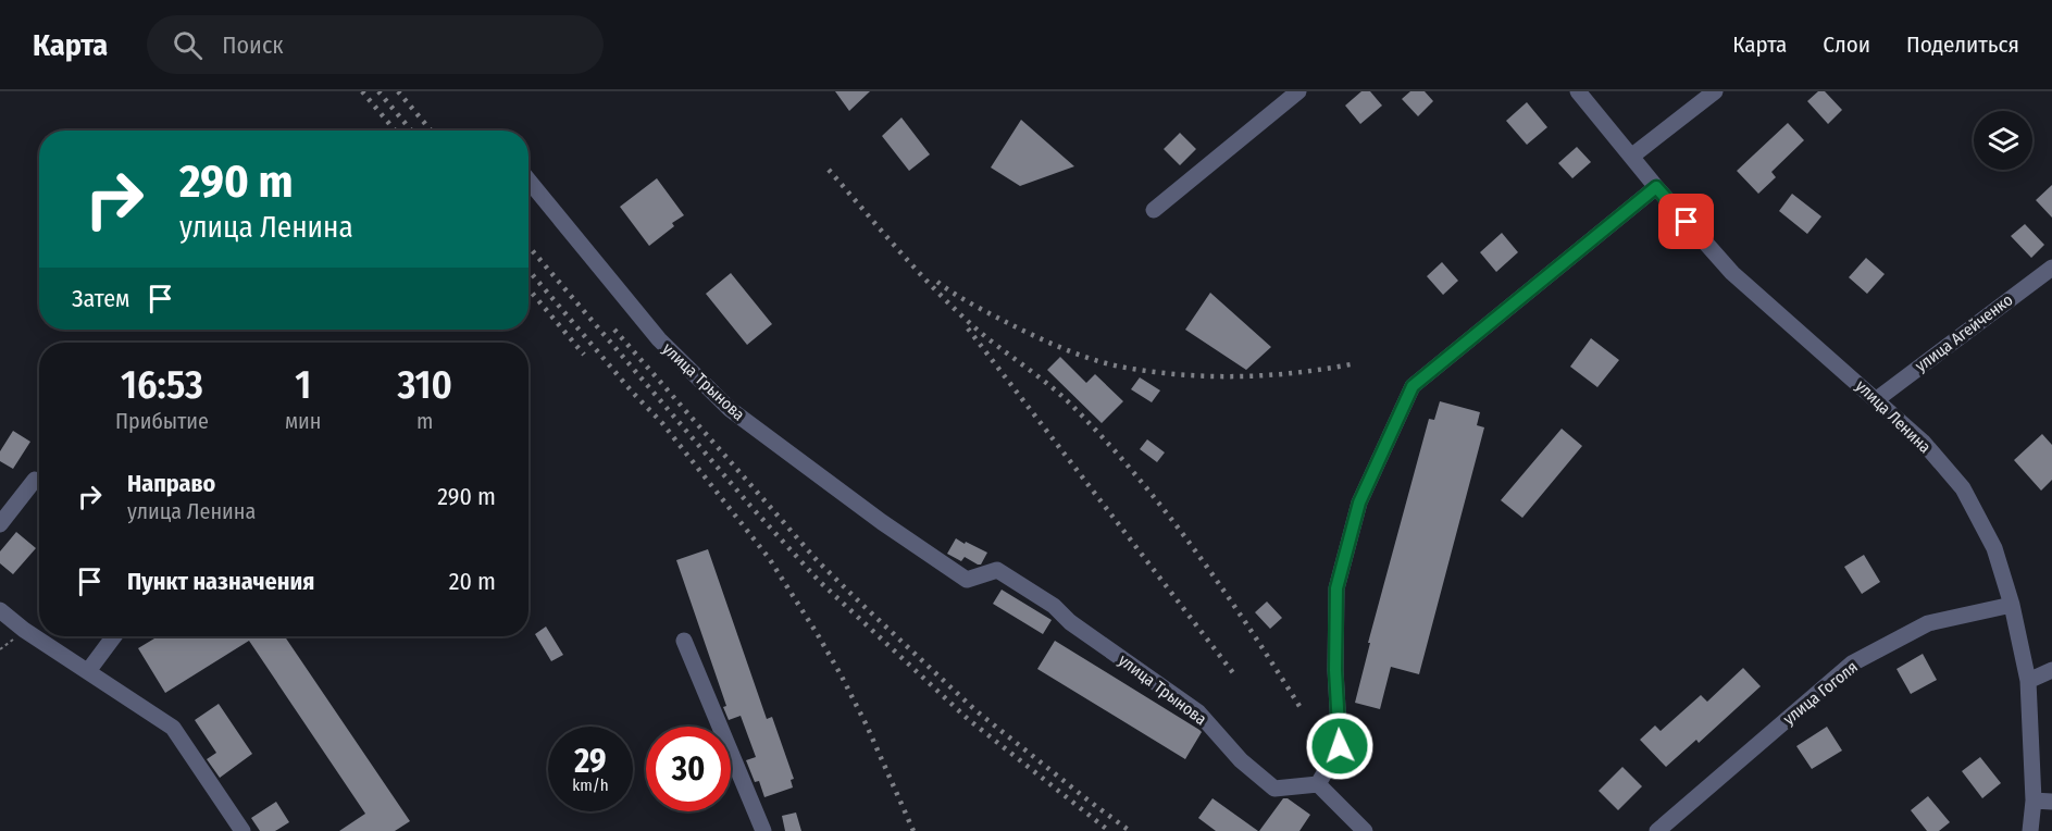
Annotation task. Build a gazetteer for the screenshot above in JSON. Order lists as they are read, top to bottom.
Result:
{
  "streets": {
    "street": [
      "улица Агейченко",
      "улица Трынова",
      "улица Ленина",
      "улица Гоголя"
    ]
  },
  "crossings": [
    ["улица Агейченко", "улица Ленина"],
    ["улица Ленина", "улица Гоголя"]
  ],
  "page": {
    "header": "Карта",
    "search": "Поиск",
    "nav": ["Карта", "Слои", "Поделиться"],
    "turn": ["290 m", "улица Ленина"],
    "then": "Затем",
    "eta": [
      "16:53",
      "Прибытие",
      "1",
      "мин",
      "310",
      "m"
    ],
    "list": [
      {
        "name": "Направо",
        "note": "улица Ленина",
        "value": "290 m"
      },
      {
        "name": "Пункт назначения",
        "value": "20 m"
      }
    ],
    "speed": "29 km/h",
    "limit": "30"
  }
}
